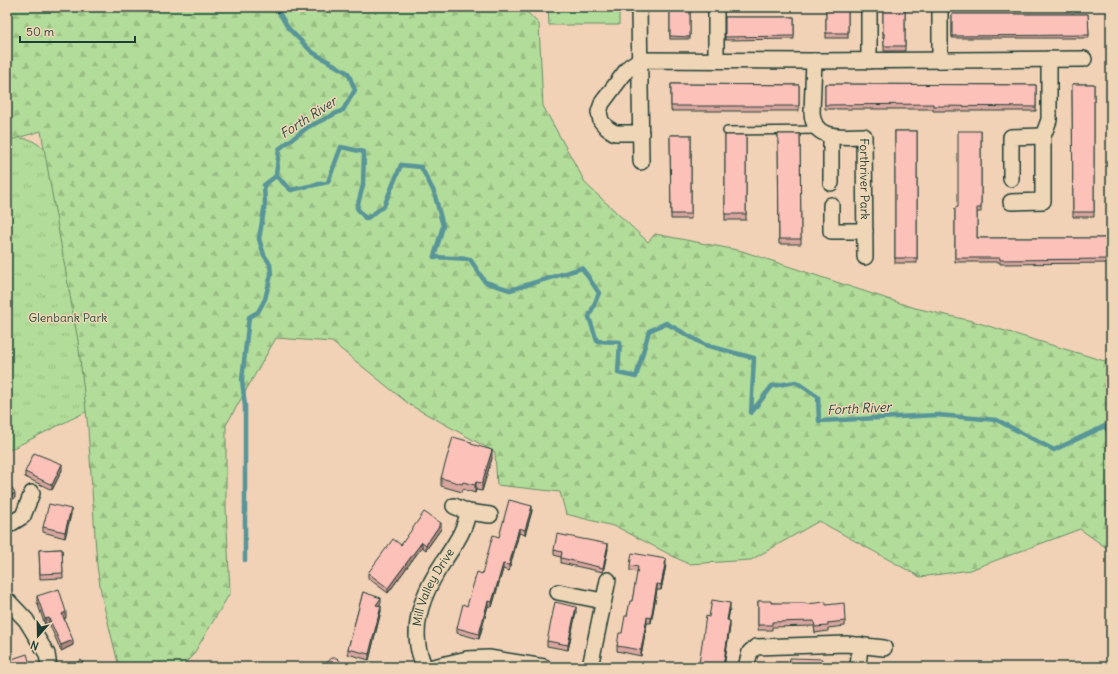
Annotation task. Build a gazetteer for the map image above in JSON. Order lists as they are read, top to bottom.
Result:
{
  "streets": {
    "street": ["Forthriver Park", "Mill Valley Drive"]
  },
  "water": ["Forth River"],
  "parks": ["Glenbank Park"],
  "scale_bar": "50 m",
  "north": "bottom"
}
